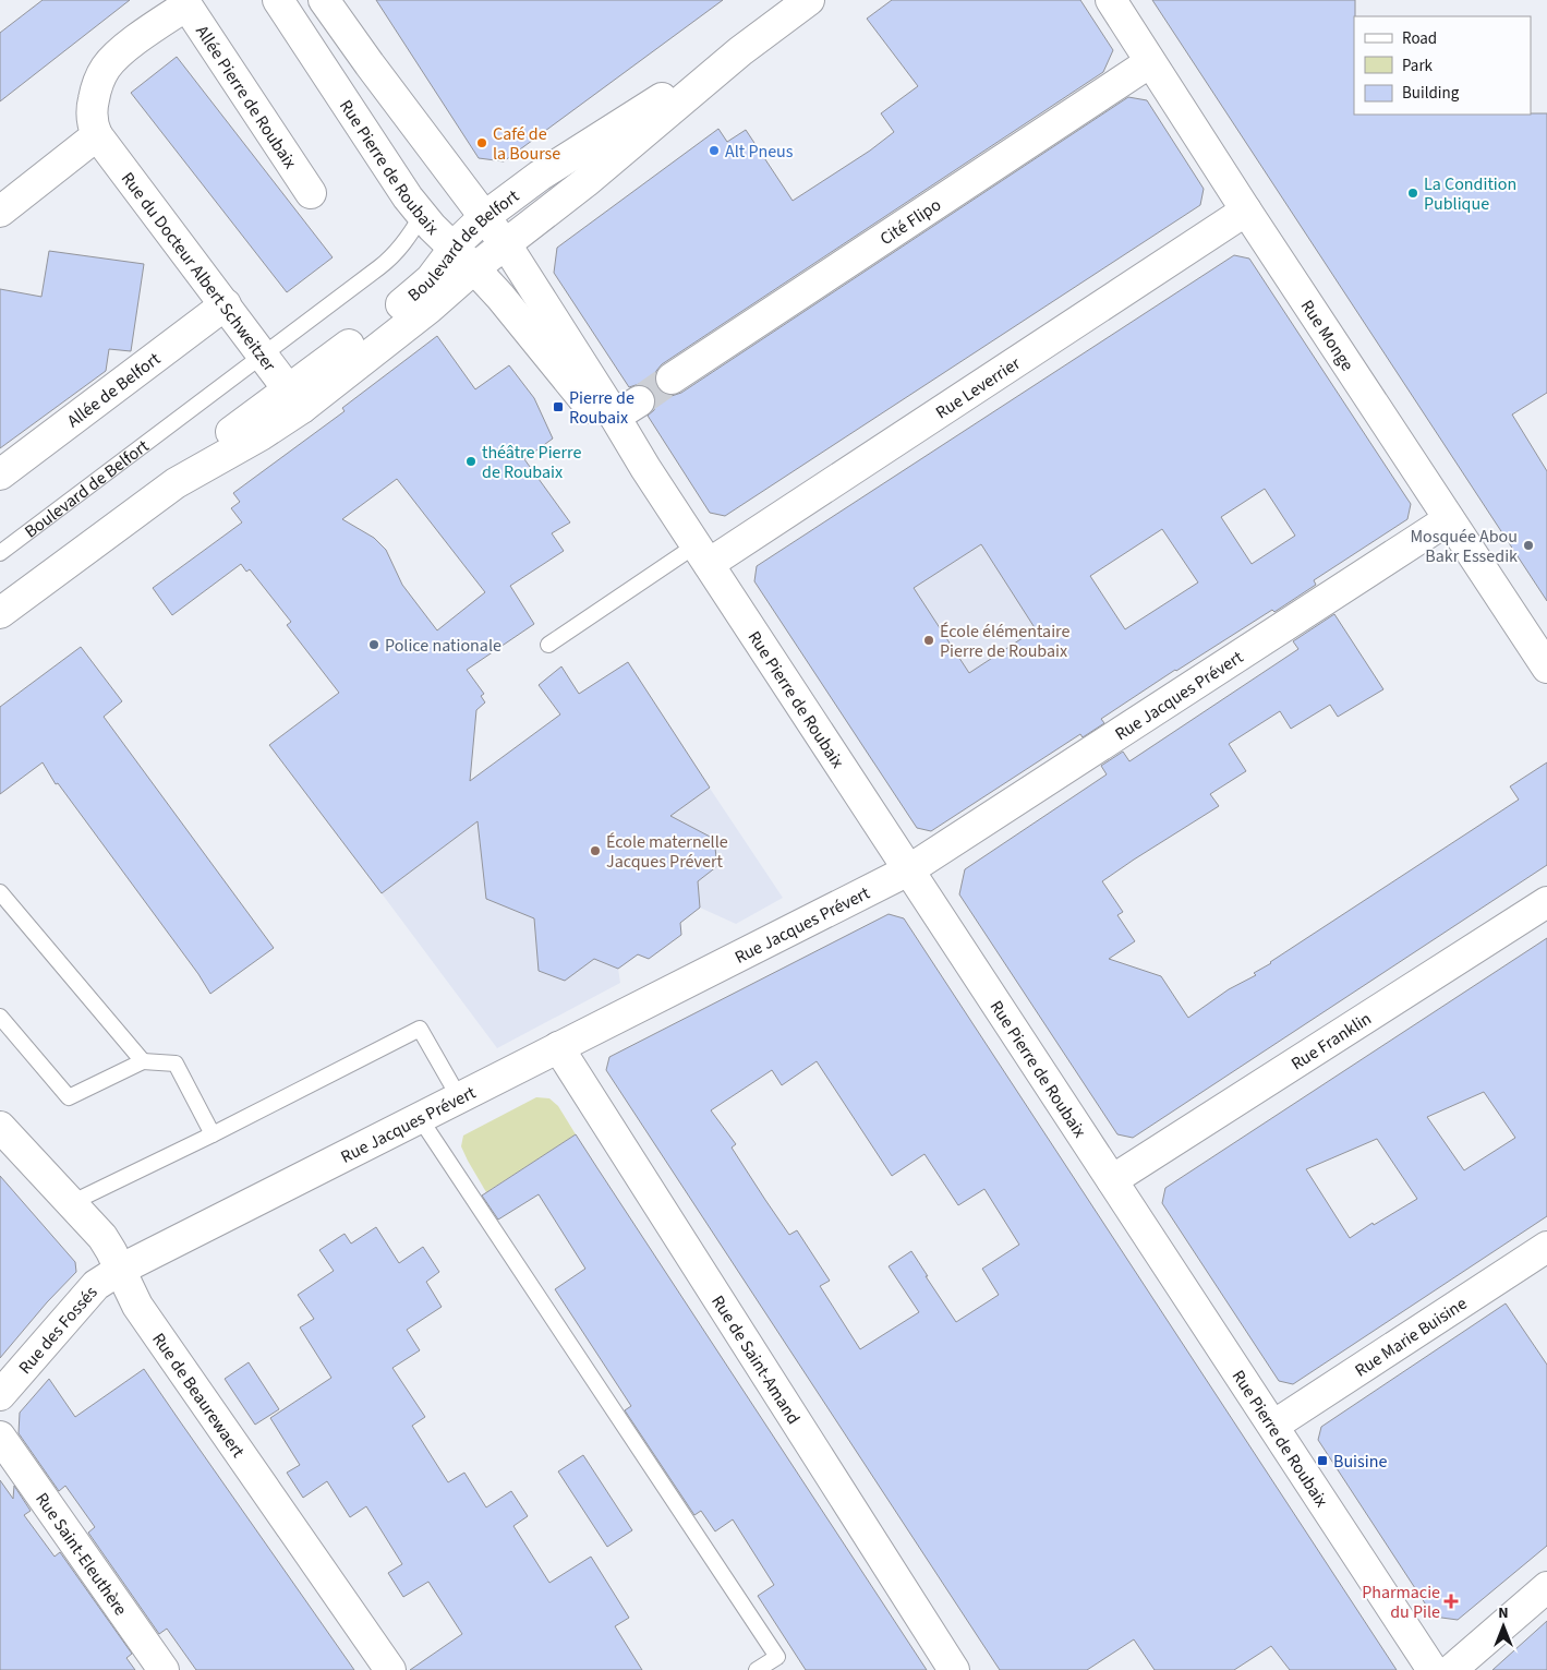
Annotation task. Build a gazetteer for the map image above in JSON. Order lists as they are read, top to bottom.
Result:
{
  "streets": {
    "street": [
      "Allée Pierre de Roubaix",
      "Rue Pierre de Roubaix",
      "Cité Flipo",
      "Boulevard de Belfort",
      "Rue du Docteur Albert Schweitzer",
      "Rue Monge",
      "Rue Leverrier",
      "Allée de Belfort",
      "Rue Jacques Prévert",
      "Rue Franklin",
      "Rue des Fossés",
      "Rue Marie Buisine",
      "Rue de Saint-Amand",
      "Rue de Beaurewaert",
      "Rue Saint-Eleuthère"
    ]
  },
  "crossings": [
    ["Allée Pierre de Roubaix", "Rue du Docteur Albert Schweitzer"],
    ["Rue Pierre de Roubaix", "Boulevard de Belfort"],
    ["Rue Pierre de Roubaix", "Rue Leverrier"],
    ["Rue Pierre de Roubaix", "Rue Jacques Prévert"],
    ["Rue Pierre de Roubaix", "Rue Franklin"],
    ["Rue Pierre de Roubaix", "Rue Marie Buisine"],
    ["Cité Flipo", "Rue Monge"],
    ["Boulevard de Belfort", "Rue du Docteur Albert Schweitzer"],
    ["Rue du Docteur Albert Schweitzer", "Allée de Belfort"],
    ["Rue Monge", "Rue Leverrier"],
    ["Rue Monge", "Rue Jacques Prévert"],
    ["Rue Jacques Prévert", "Rue des Fossés"],
    ["Rue Jacques Prévert", "Rue de Saint-Amand"],
    ["Rue Jacques Prévert", "Rue de Beaurewaert"],
    ["Rue des Fossés", "Rue de Beaurewaert"]
  ],
  "places": {
    "other": [
      "Café de la Bourse",
      "Alt Pneus",
      "La Condition Publique",
      "théâtre Pierre de Roubaix",
      "Mosquée Abou Bakr Essedik",
      "École élémentaire Pierre de Roubaix",
      "Police nationale",
      "École maternelle Jacques Prévert"
    ],
    "transit": ["Pierre de Roubaix", "Buisine"],
    "health": ["Pharmacie du Pile"]
  },
  "legend": ["Road", "Park", "Building"],
  "north": "top"
}
